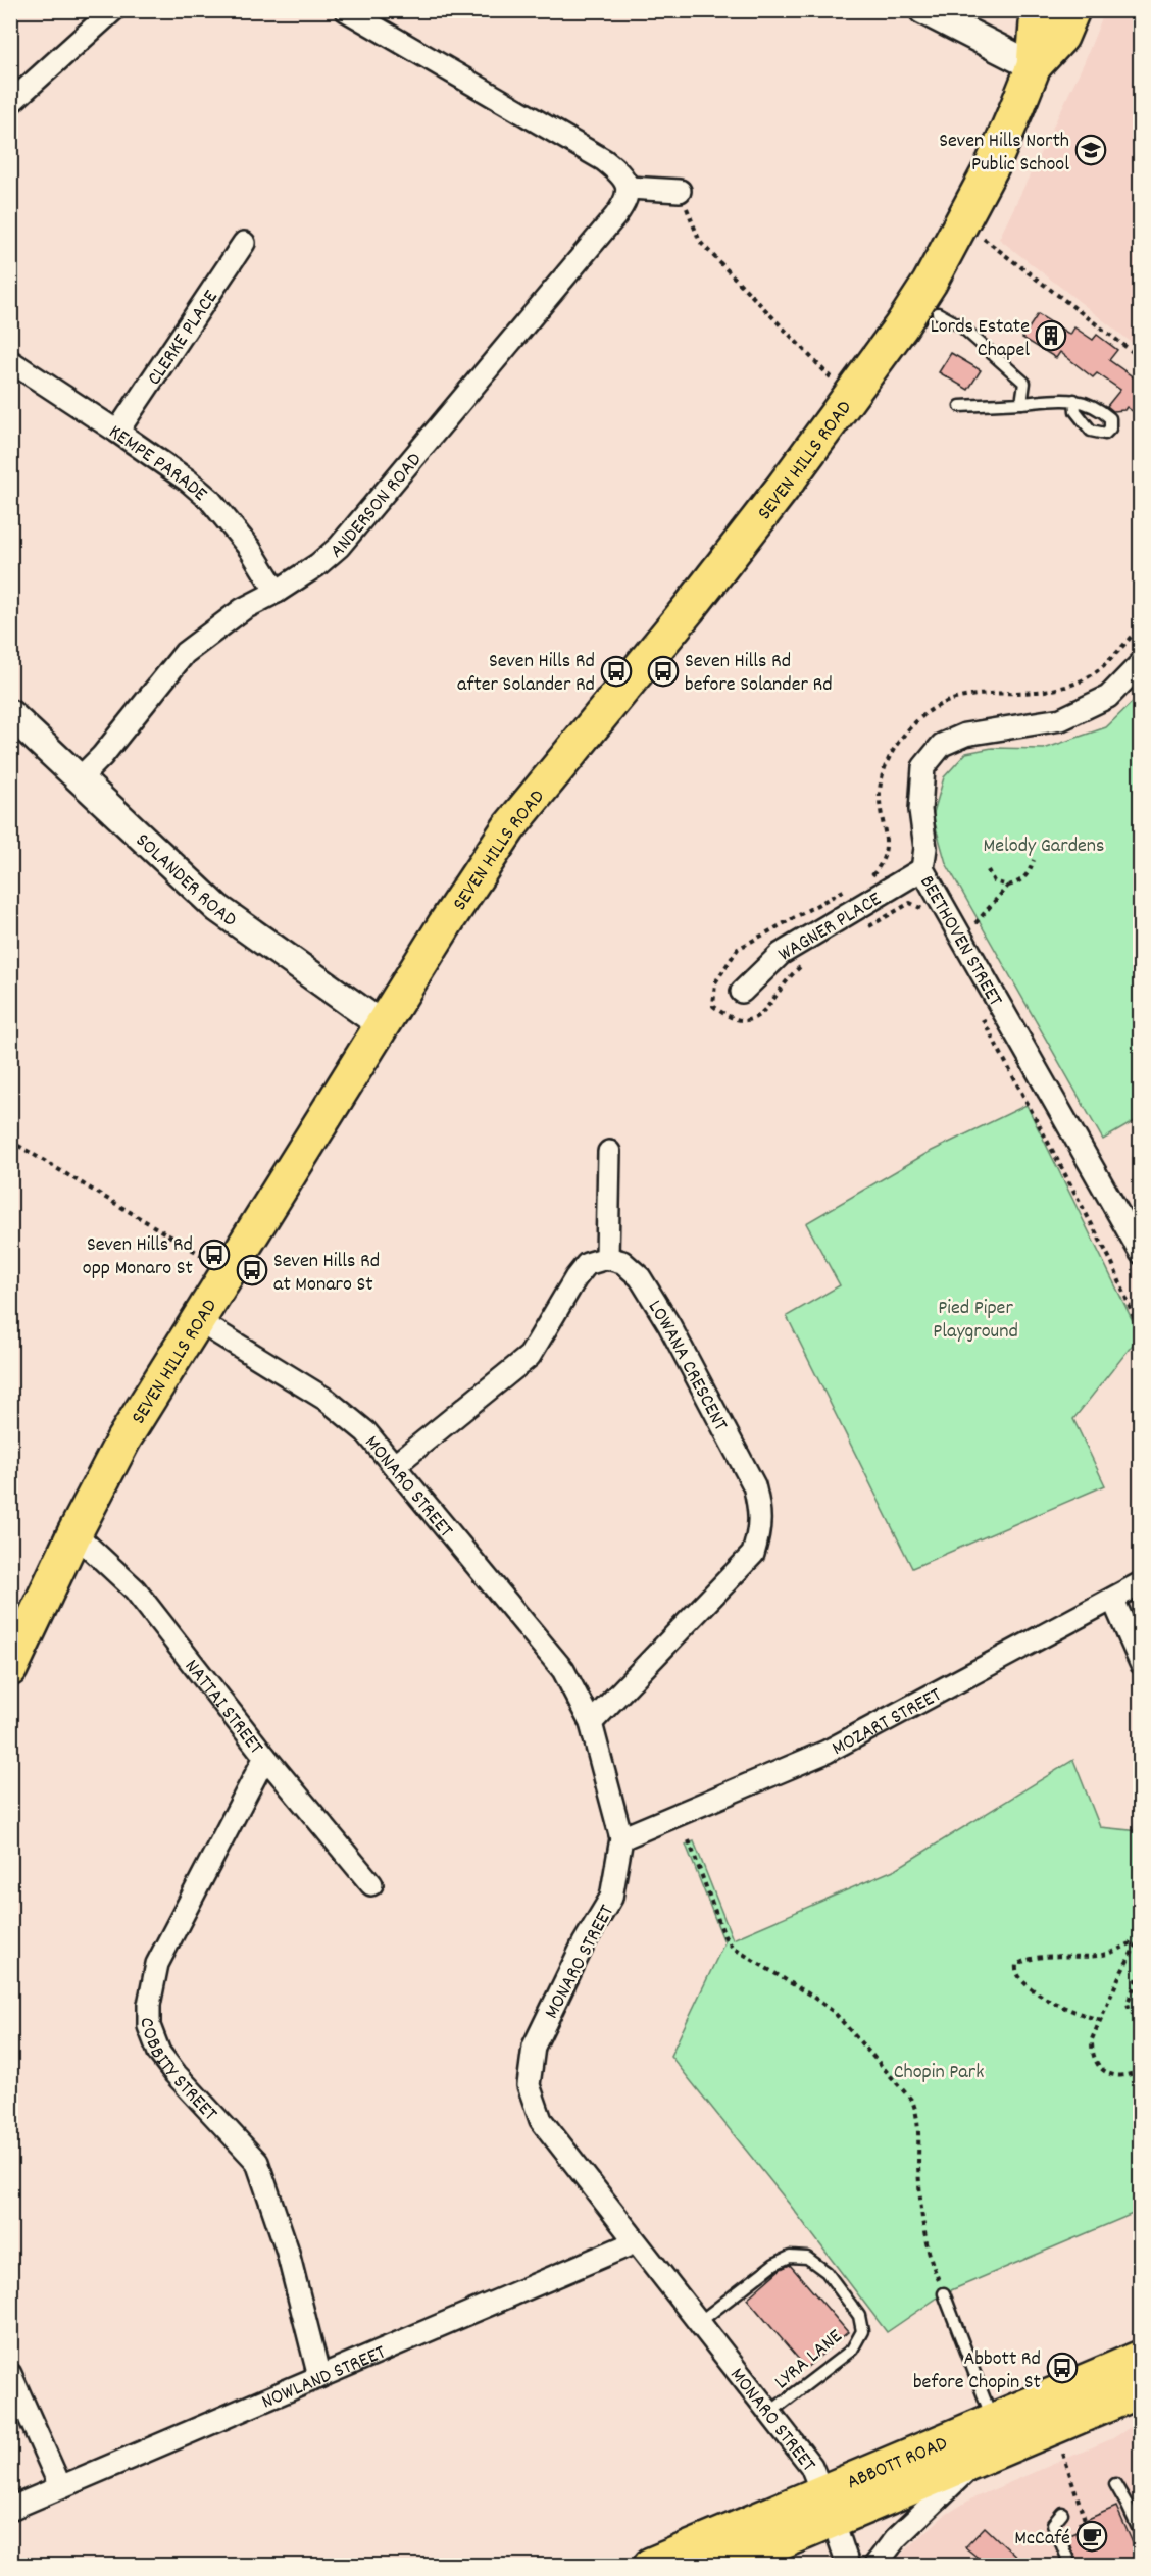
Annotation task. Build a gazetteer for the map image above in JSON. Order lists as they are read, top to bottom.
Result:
{
  "streets": {
    "main road": ["SEVEN HILLS ROAD", "ABBOTT ROAD"],
    "street": [
      "CLERKE PLACE",
      "KEMPE PARADE",
      "ANDERSON ROAD",
      "SOLANDER ROAD",
      "WAGNER PLACE",
      "BEETHOVEN STREET",
      "LOWANA CRESCENT",
      "MONARO STREET",
      "NATTAI STREET",
      "MOZART STREET",
      "COBBITY STREET",
      "NOWLAND STREET"
    ],
    "lane": ["LYRA LANE"]
  },
  "crossings": [
    ["CLERKE PLACE", "KEMPE PARADE"],
    ["SEVEN HILLS ROAD", "SOLANDER ROAD"],
    ["SEVEN HILLS ROAD", "MONARO STREET"],
    ["SEVEN HILLS ROAD", "NATTAI STREET"],
    ["KEMPE PARADE", "ANDERSON ROAD"],
    ["ANDERSON ROAD", "SOLANDER ROAD"],
    ["WAGNER PLACE", "BEETHOVEN STREET"],
    ["LOWANA CRESCENT", "MONARO STREET"],
    ["MONARO STREET", "MOZART STREET"],
    ["MONARO STREET", "LYRA LANE"],
    ["MONARO STREET", "NOWLAND STREET"],
    ["MONARO STREET", "ABBOTT ROAD"],
    ["NATTAI STREET", "COBBITY STREET"],
    ["COBBITY STREET", "NOWLAND STREET"]
  ],
  "parks": ["Melody Gardens", "Pied Piper Playground", "Chopin Park"],
  "places": {
    "school or university": ["Seven Hills North Public School"],
    "building": ["Lords Estate Chapel"],
    "bus stop": [
      "Seven Hills Rd after Solander Rd",
      "Seven Hills Rd before Solander Rd",
      "Seven Hills Rd opp Monaro St",
      "Seven Hills Rd at Monaro St",
      "Abbott Rd before Chopin St"
    ],
    "cafe": ["McCafé"]
  }
}
